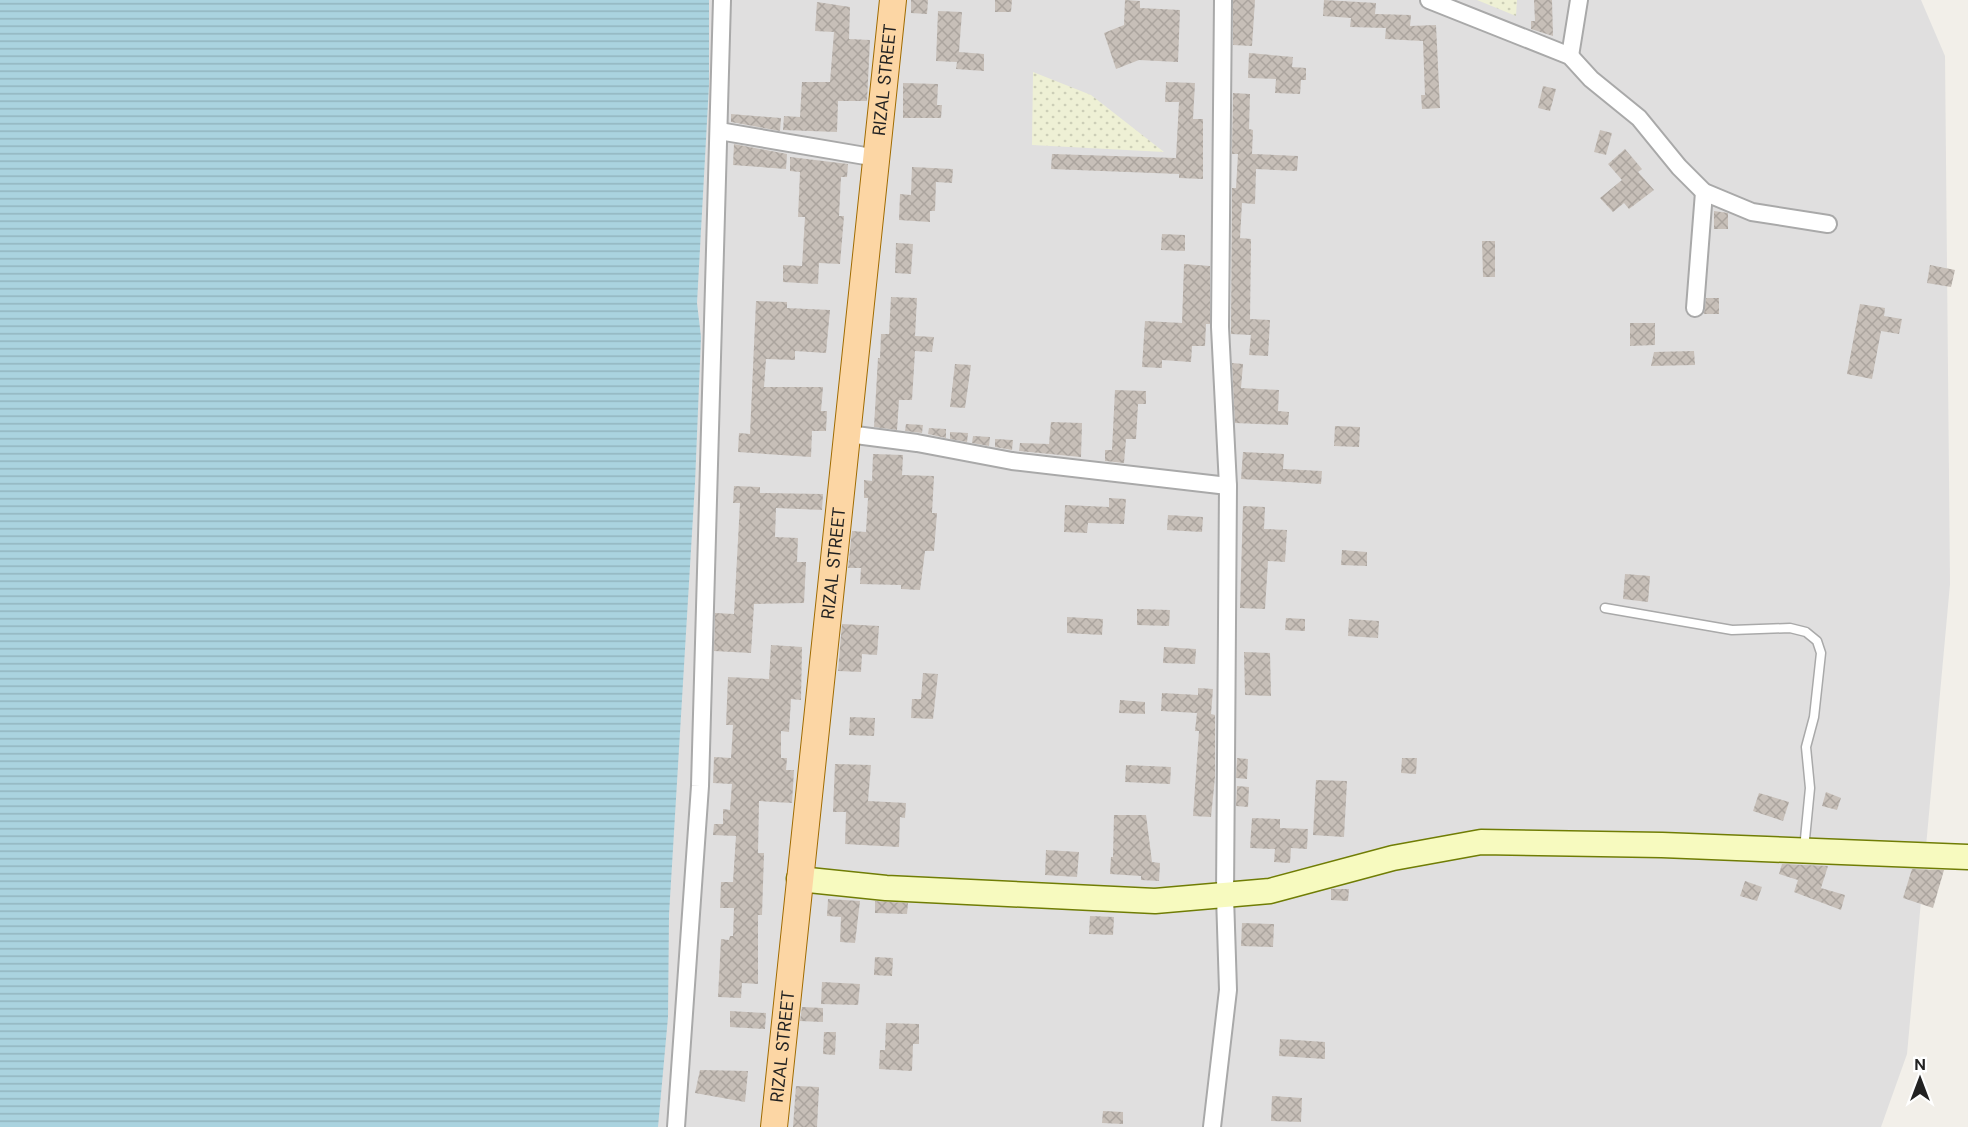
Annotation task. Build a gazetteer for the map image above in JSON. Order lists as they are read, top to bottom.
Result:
{
  "streets": {
    "main road": ["RIZAL STREET"]
  },
  "north": "top"
}
